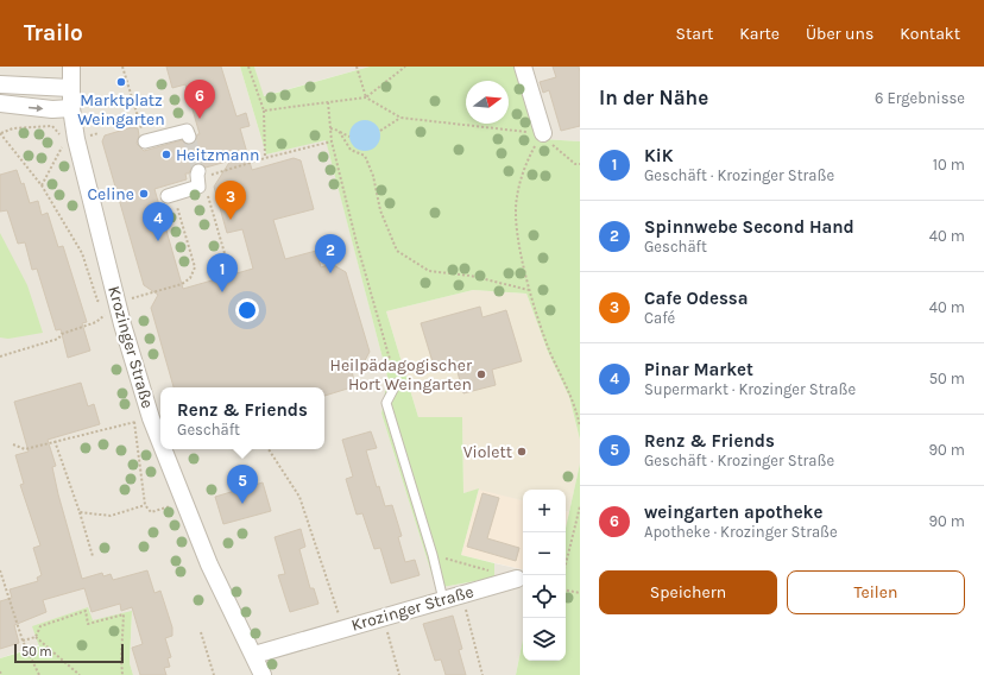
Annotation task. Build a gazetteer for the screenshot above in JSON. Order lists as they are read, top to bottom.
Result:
{
  "streets": {
    "street": ["Krozinger Straße"]
  },
  "places": [
    "Marktplatz Weingarten",
    "Heitzmann",
    "Celine",
    "Heilpädagogischer Hort Weingarten",
    "Violett"
  ],
  "scale_bar": "50 m",
  "north": "right",
  "page": {
    "header": "Trailo",
    "nav": [
      "Start",
      "Karte",
      "Über uns",
      "Kontakt"
    ],
    "heading": ["In der Nähe", "6 Ergebnisse"],
    "pins": [
      "6",
      "3",
      "4",
      "2",
      "1",
      "5"
    ],
    "list": [
      {
        "mark": "1",
        "name": "KiK",
        "note": "Geschäft · Krozinger Straße",
        "value": "10 m"
      },
      {
        "mark": "2",
        "name": "Spinnwebe Second Hand",
        "note": "Geschäft",
        "value": "40 m"
      },
      {
        "mark": "3",
        "name": "Cafe Odessa",
        "note": "Café",
        "value": "40 m"
      },
      {
        "mark": "4",
        "name": "Pinar Market",
        "note": "Supermarkt · Krozinger Straße",
        "value": "50 m"
      },
      {
        "mark": "5",
        "name": "Renz & Friends",
        "note": "Geschäft · Krozinger Straße",
        "value": "90 m"
      },
      {
        "mark": "6",
        "name": "weingarten apotheke",
        "note": "Apotheke · Krozinger Straße",
        "value": "90 m"
      }
    ],
    "popup": ["Renz & Friends", "Geschäft"],
    "map_buttons": ["+", "−"],
    "buttons": ["Speichern", "Teilen"],
    "scale": "50 m"
  }
}
